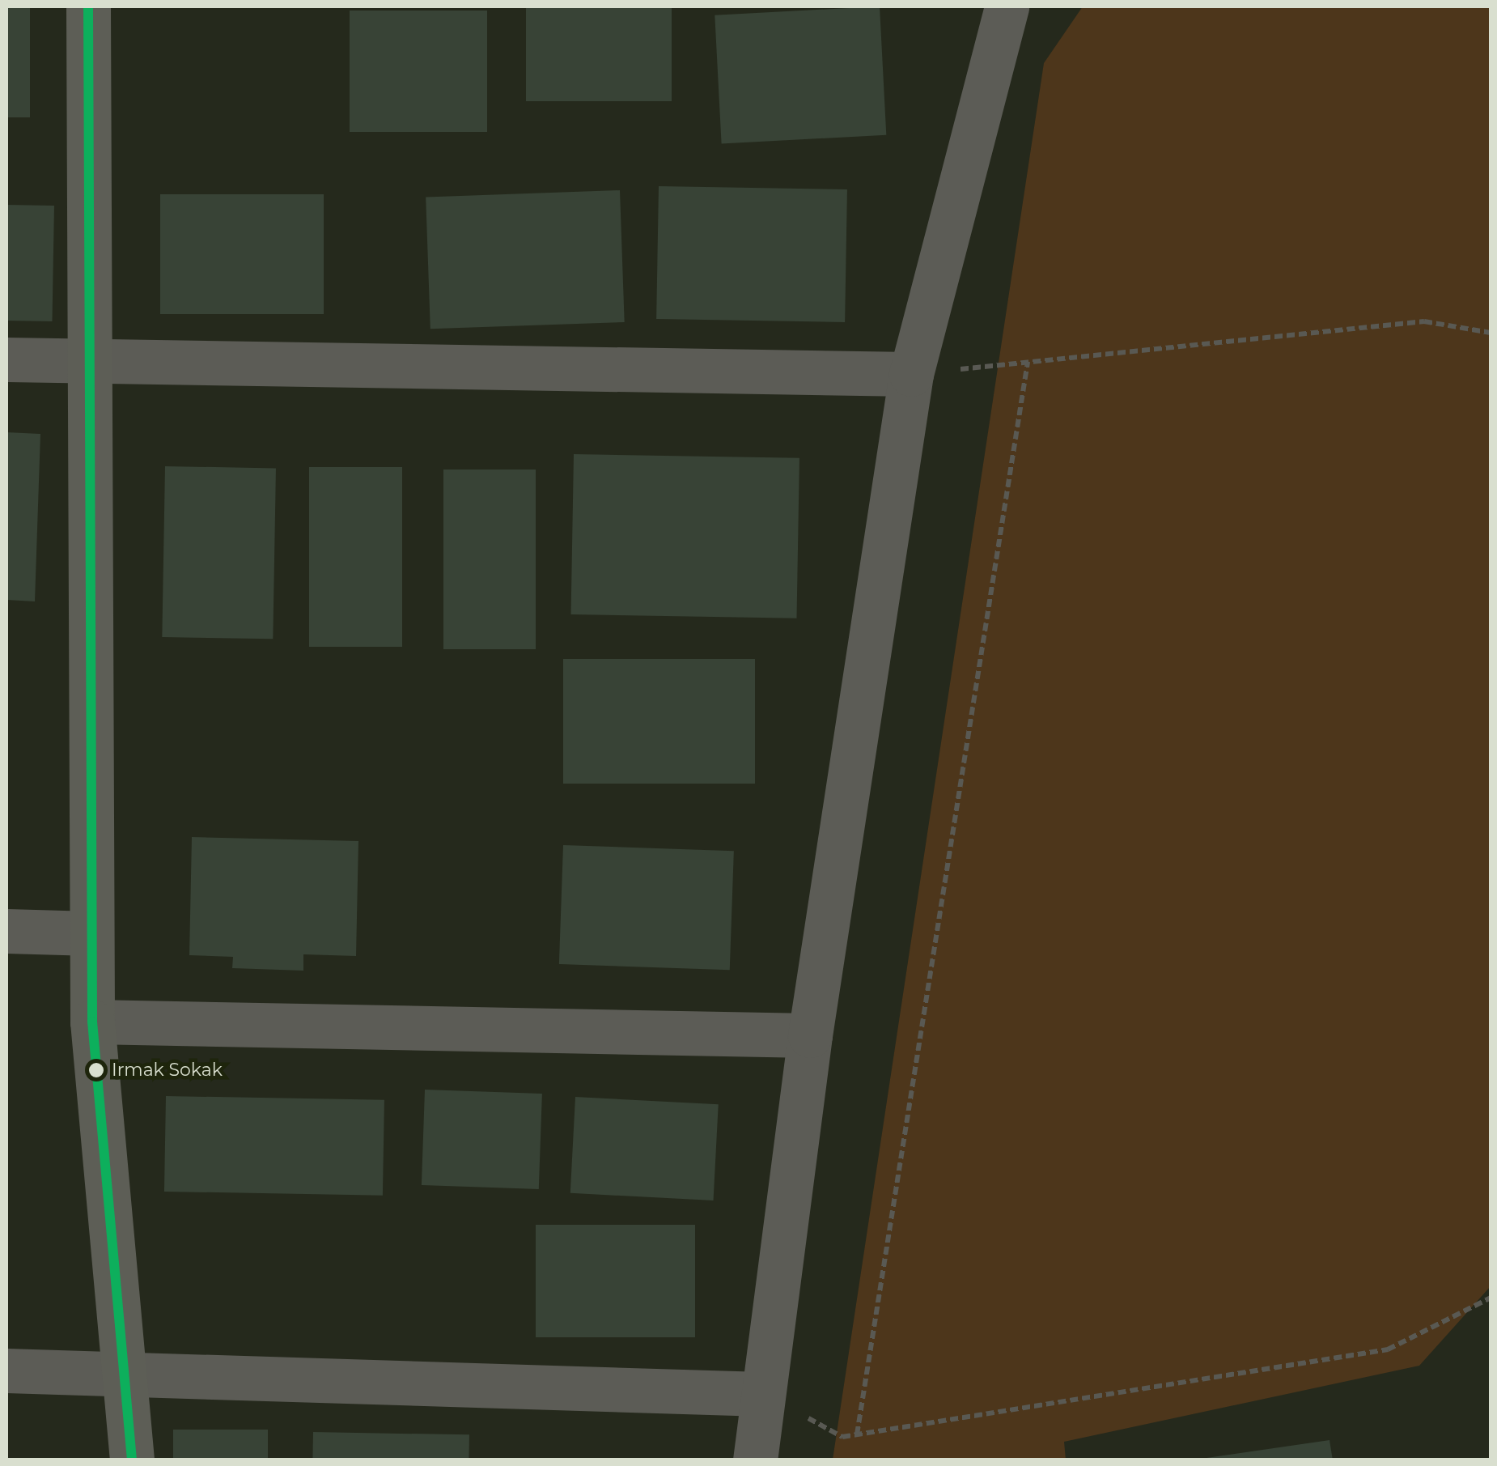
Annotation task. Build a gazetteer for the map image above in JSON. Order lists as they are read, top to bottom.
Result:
{
  "places": ["Irmak Sokak"]
}
